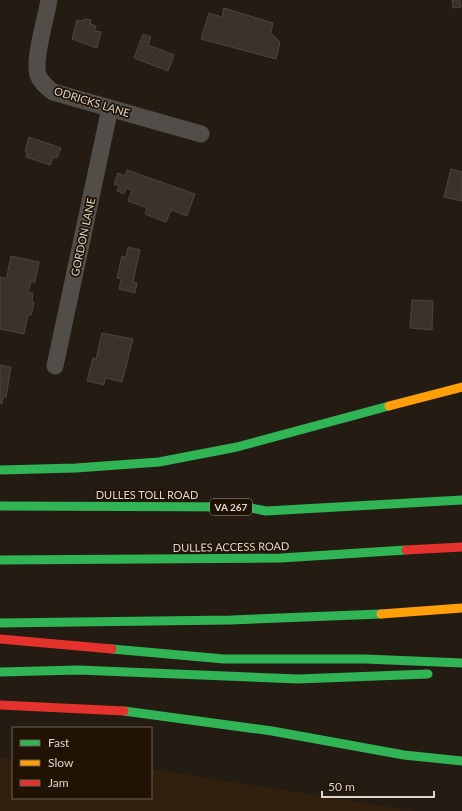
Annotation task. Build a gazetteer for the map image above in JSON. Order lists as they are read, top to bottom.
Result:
{
  "streets": {
    "highway": ["DULLES TOLL ROAD", "VA 267", "DULLES ACCESS ROAD"],
    "street": ["ODRICKS LANE", "GORDON LANE"]
  },
  "crossings": [
    ["ODRICKS LANE", "GORDON LANE"]
  ],
  "legend": ["Fast", "Slow", "Jam"],
  "scale_bar": "50 m"
}
